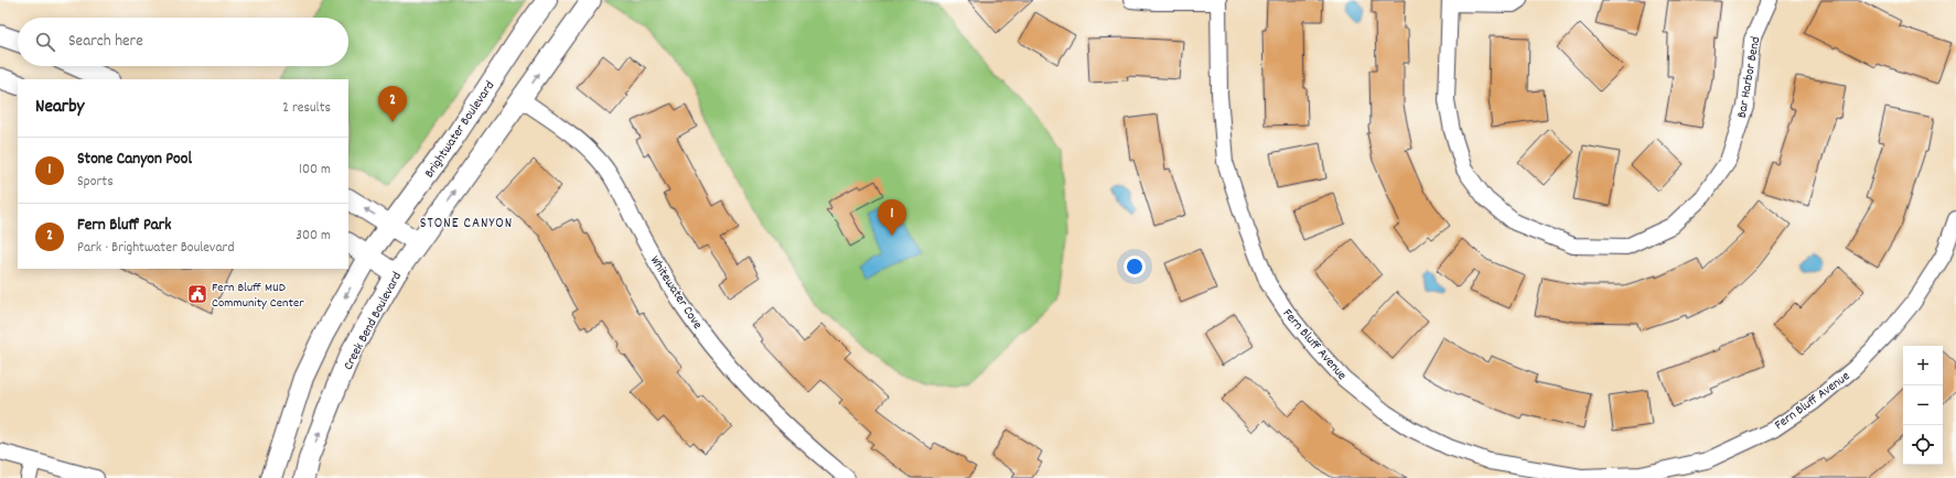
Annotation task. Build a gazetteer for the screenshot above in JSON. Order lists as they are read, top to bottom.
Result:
{
  "streets": {
    "street": [
      "Bar Harbor Bend",
      "Brightwater Boulevard",
      "Whitewater Cove",
      "Creek Bend Boulevard",
      "Fern Bluff Avenue"
    ]
  },
  "districts": ["STONE CANYON"],
  "places": {
    "public building": ["Fern Bluff MUD Community Center"]
  },
  "page": {
    "search": "Search here",
    "heading": ["Nearby", "2 results"],
    "pins": ["2", "1"],
    "list": [
      {
        "mark": "1",
        "name": "Stone Canyon Pool",
        "note": "Sports",
        "value": "100 m"
      },
      {
        "mark": "2",
        "name": "Fern Bluff Park",
        "note": "Park · Brightwater Boulevard",
        "value": "300 m"
      }
    ],
    "map_buttons": ["+", "−"]
  }
}
